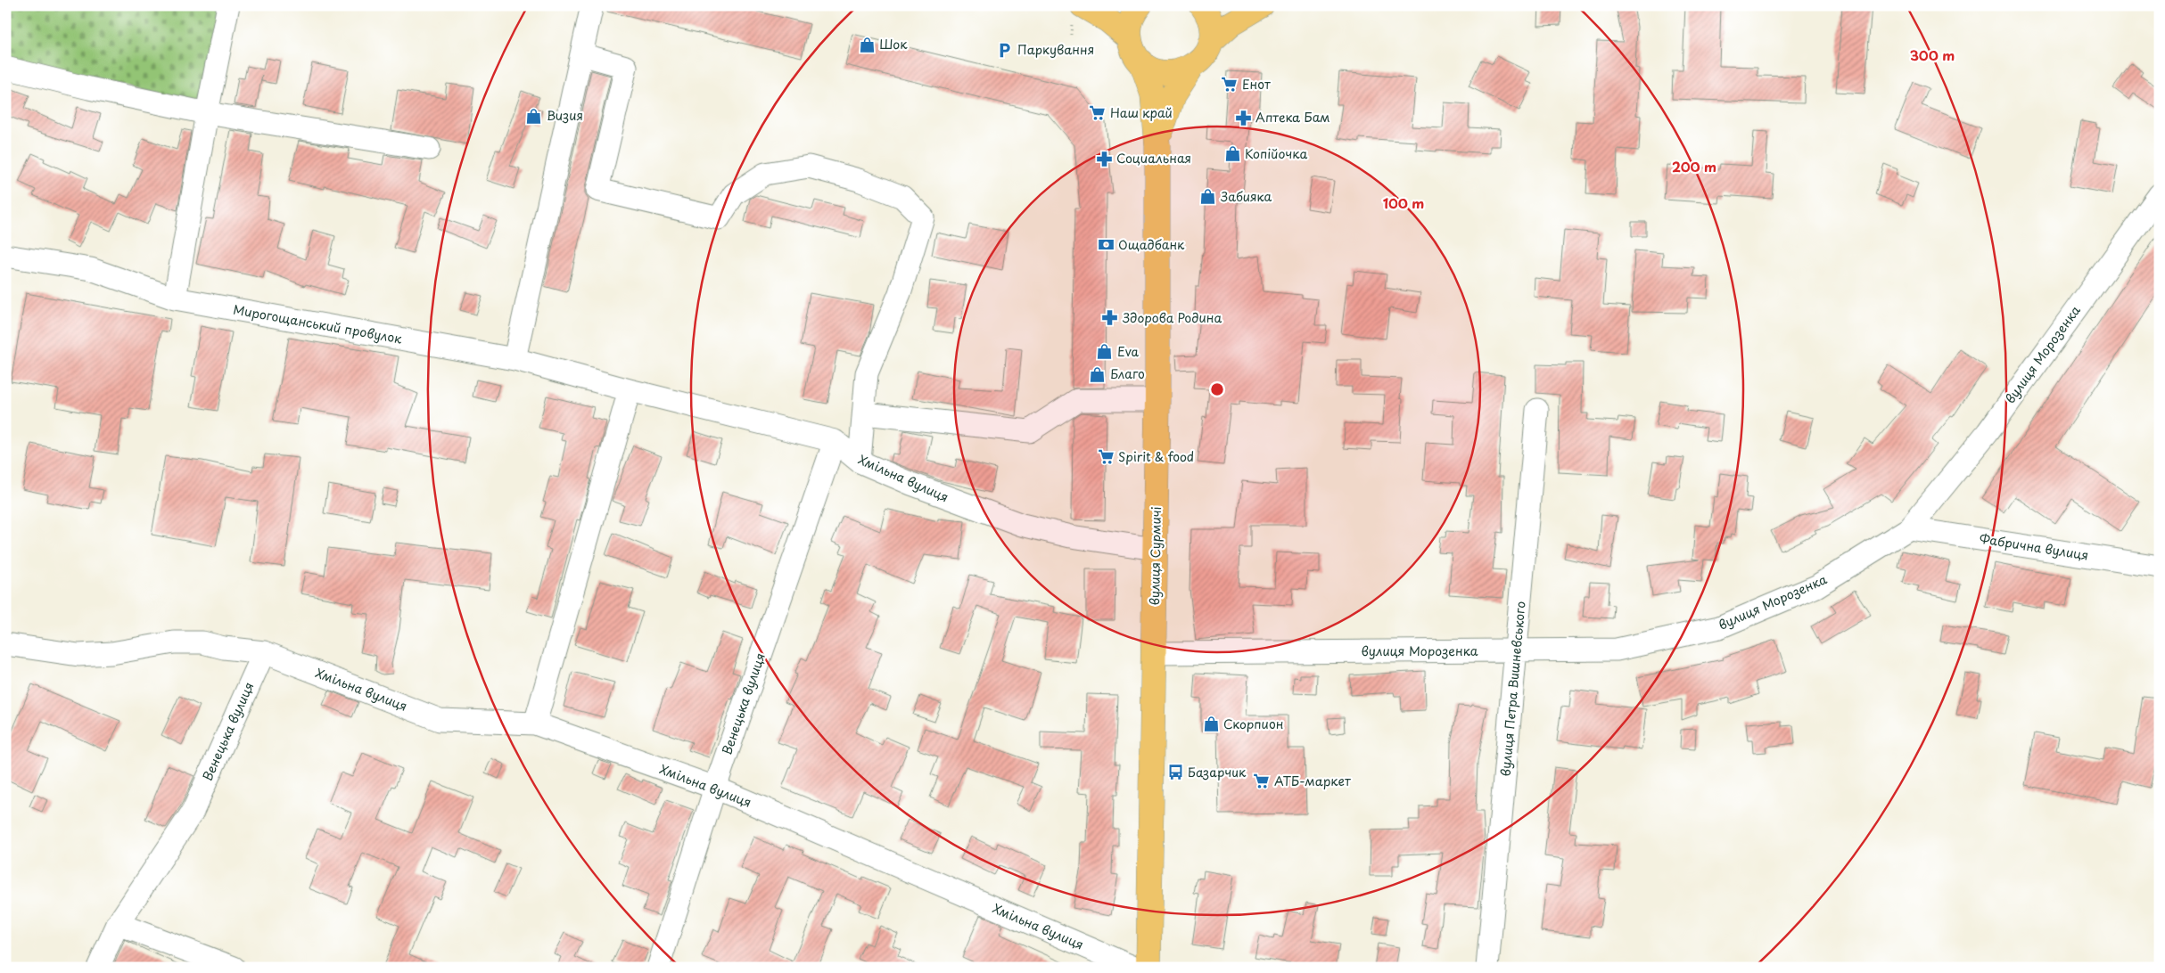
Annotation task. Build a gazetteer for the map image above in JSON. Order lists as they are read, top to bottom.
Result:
{
  "streets": {
    "main road": ["вулиця Сурмичі"],
    "street": [
      "Мирогощанський провулок",
      "вулиця Морозенка",
      "Хмільна вулиця",
      "Фабрична вулиця",
      "вулиця Петра Вишневського",
      "Венецька вулиця"
    ]
  },
  "crossings": [
    ["Мирогощанський провулок", "Хмільна вулиця"],
    ["вулиця Морозенка", "Фабрична вулиця"],
    ["вулиця Морозенка", "вулиця Сурмичі"],
    ["вулиця Морозенка", "вулиця Петра Вишневського"],
    ["Хмільна вулиця", "вулиця Сурмичі"],
    ["Хмільна вулиця", "Венецька вулиця"]
  ],
  "places": {
    "shop": [
      "Шок",
      "Визия",
      "Копійочка",
      "Забияка",
      "Eva",
      "Благо",
      "Скорпион"
    ],
    "parking": ["Паркування"],
    "supermarket": [
      "Енот",
      "Наш край",
      "Spirit & food",
      "АТБ-маркет"
    ],
    "pharmacy": ["Аптека Бам", "Социальная", "Здорова Родина"],
    "bank": ["Ощадбанк"],
    "bus stop": ["Базарчик"]
  },
  "rings": ["300 m", "200 m", "100 m"]
}
